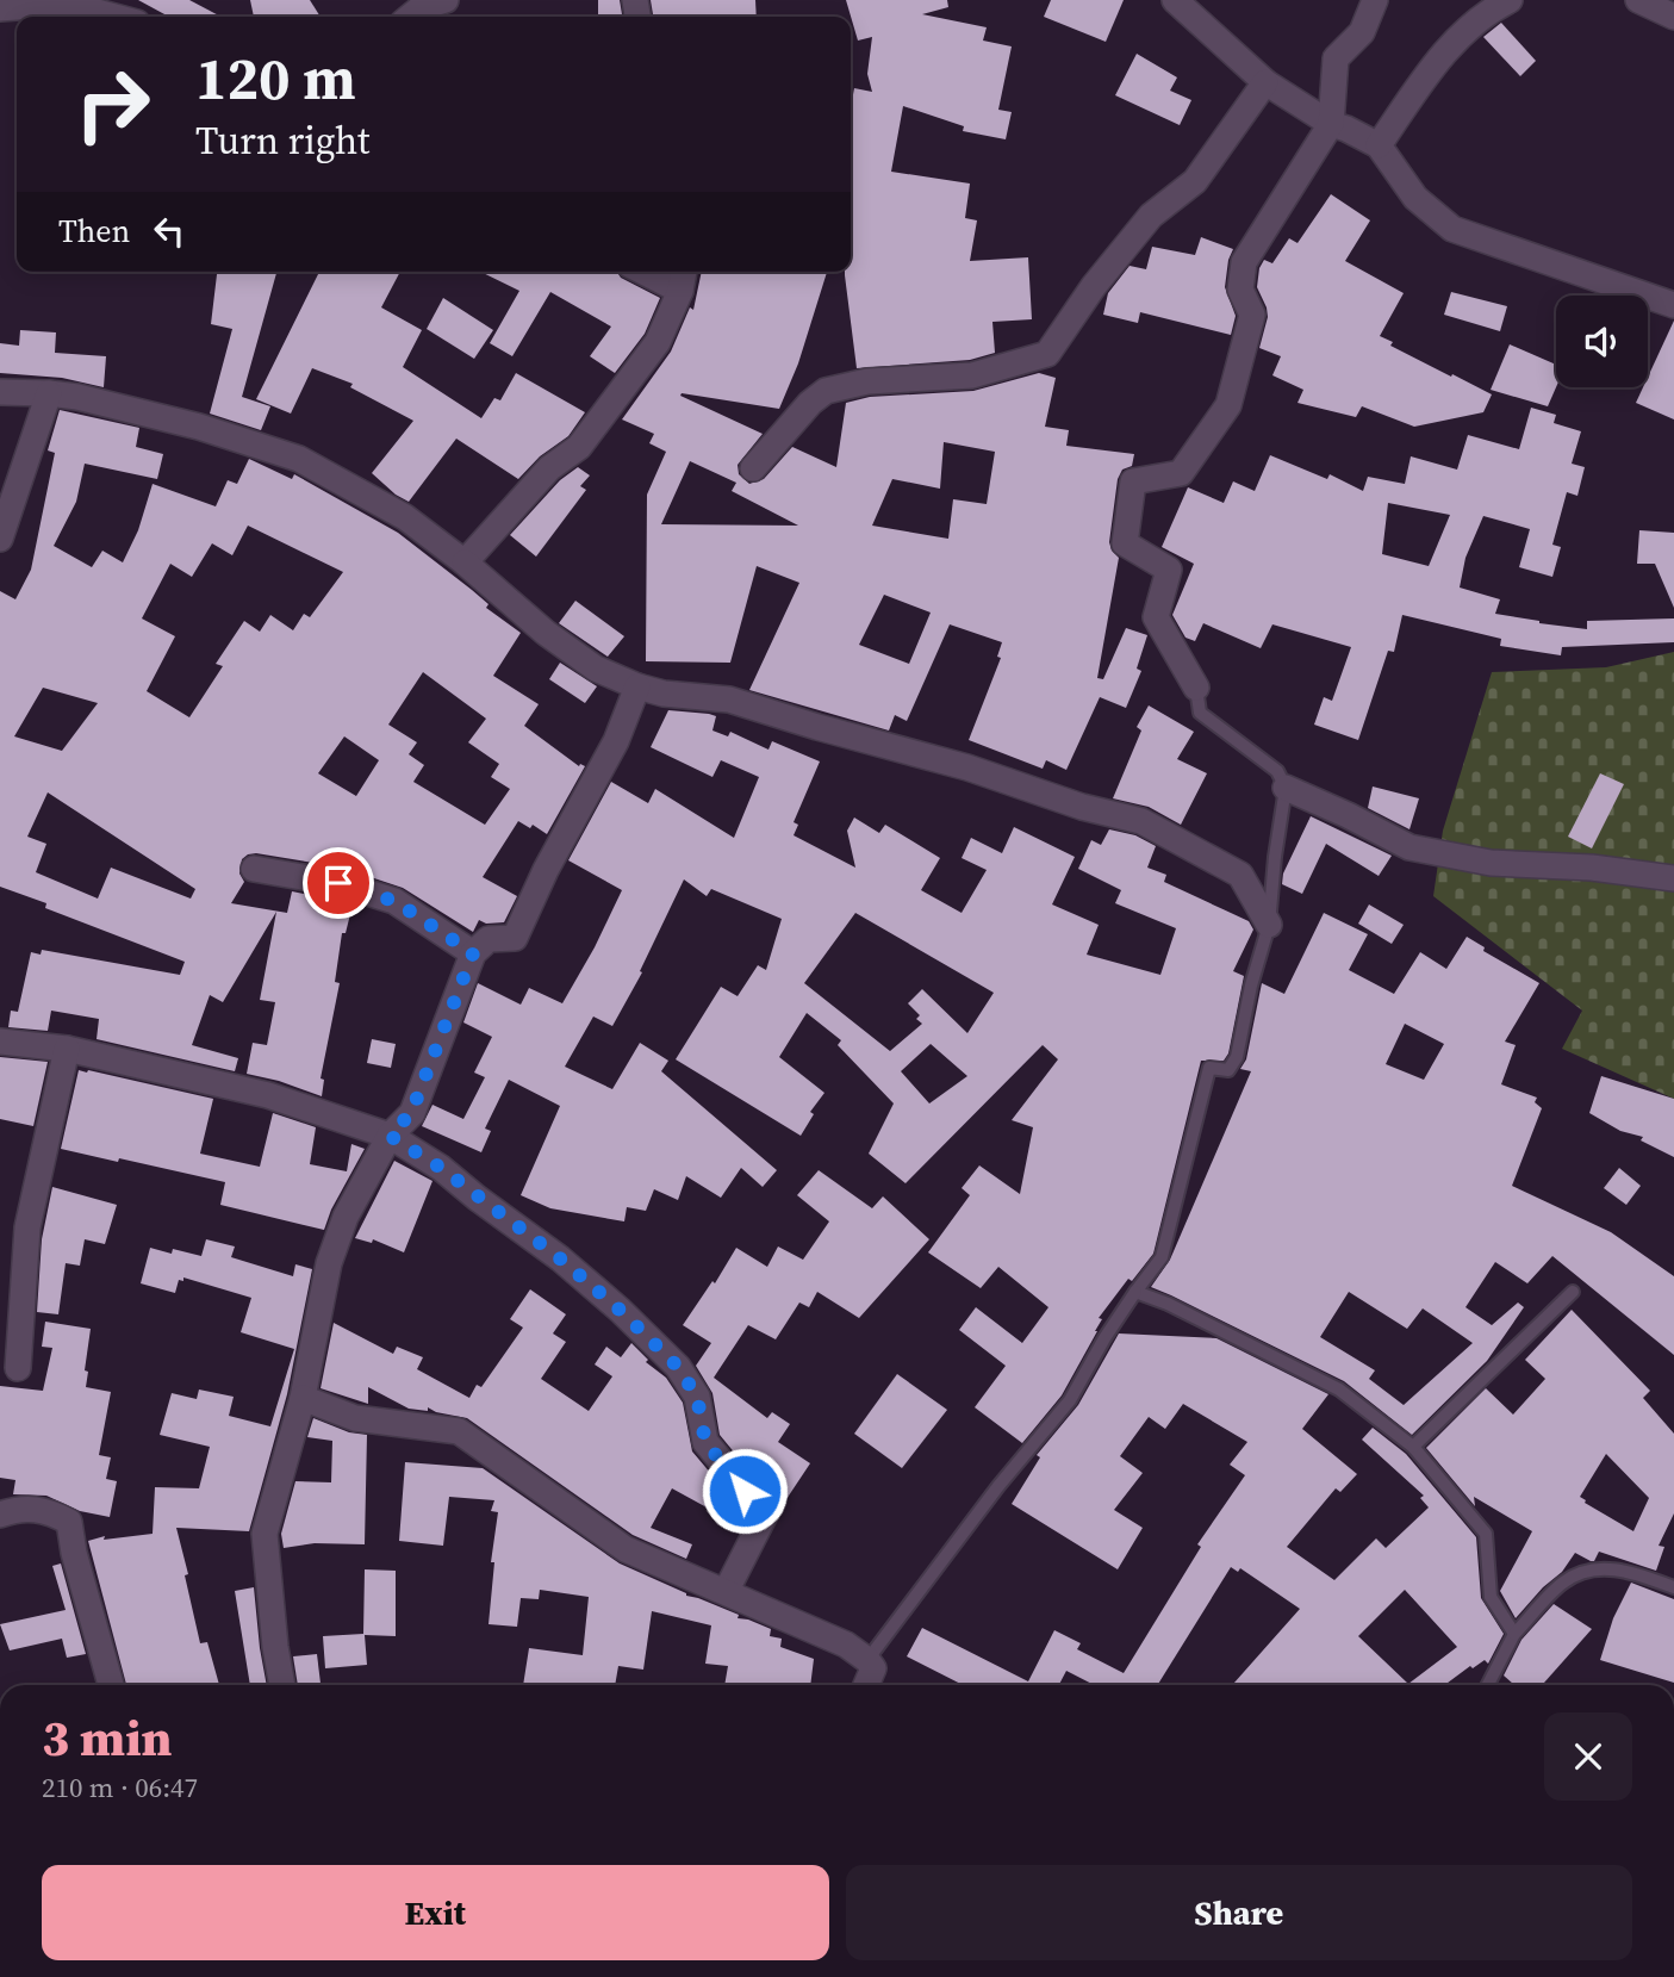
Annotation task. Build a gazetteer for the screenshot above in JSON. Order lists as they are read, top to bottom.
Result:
{
  "page": {
    "turn": ["120 m", "Turn right"],
    "then": "Then",
    "heading": ["3 min", "210 m · 06:47"],
    "buttons": ["Exit", "Share"]
  }
}
